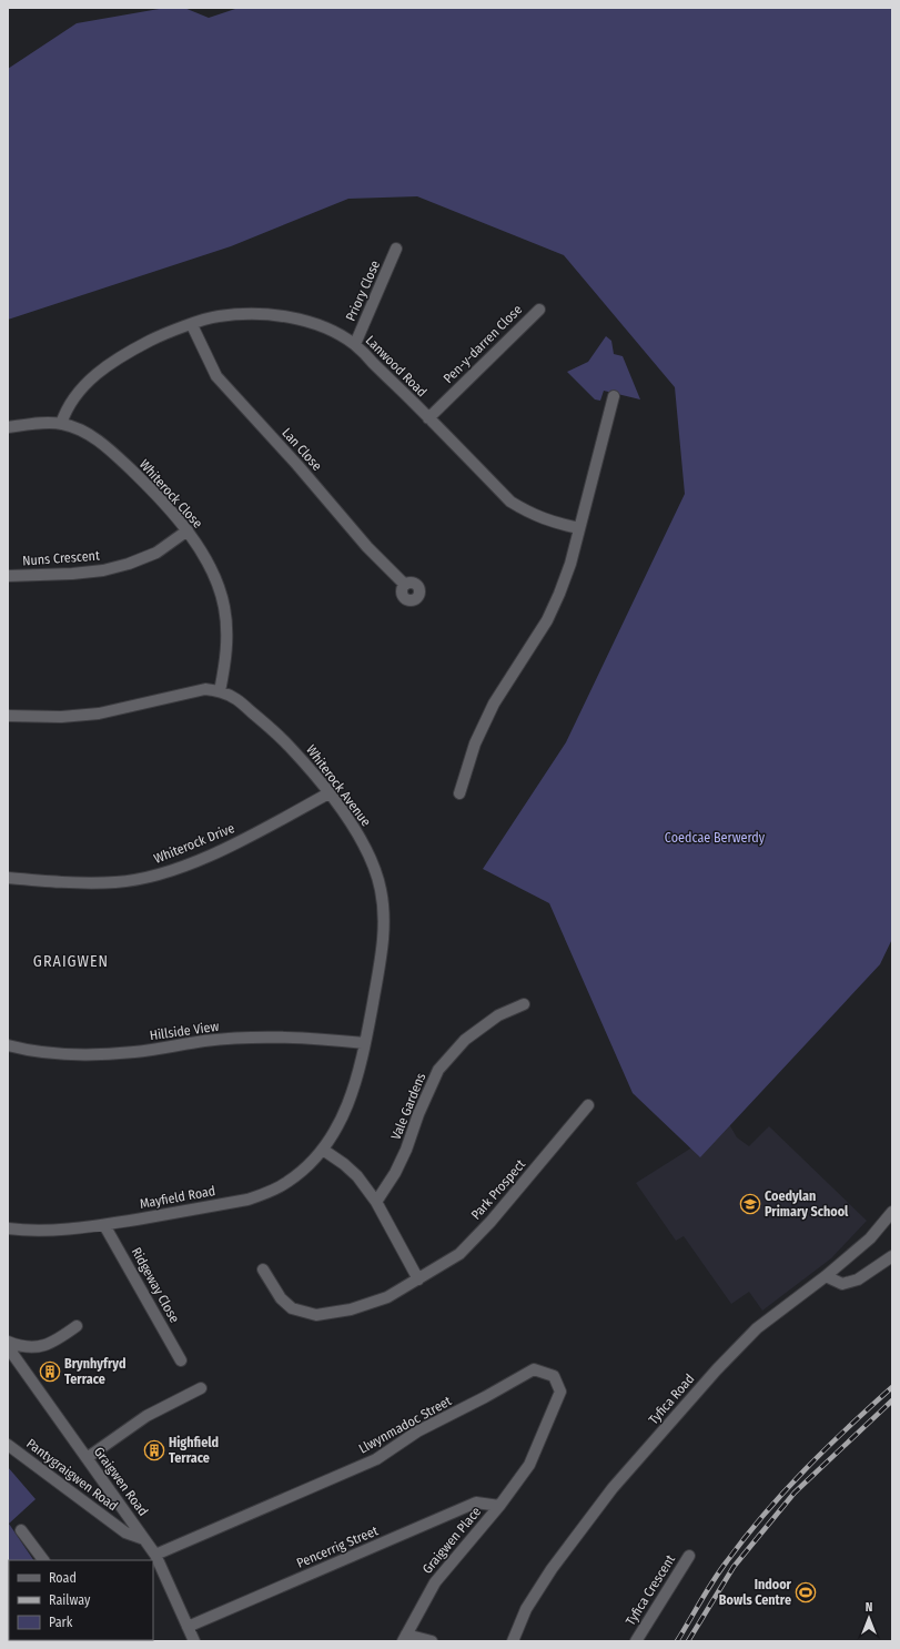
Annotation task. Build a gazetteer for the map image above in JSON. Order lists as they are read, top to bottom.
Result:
{
  "streets": {
    "street": [
      "Priory Close",
      "Pen-y-darren Close",
      "Lanwood Road",
      "Lan Close",
      "Whiterock Close",
      "Nuns Crescent",
      "Whiterock Avenue",
      "Whiterock Drive",
      "Hillside View",
      "Vale Gardens",
      "Park Prospect",
      "Mayfield Road",
      "Ridgeway Close",
      "Tyfica Road",
      "Llwynmadoc Street",
      "Pantygraigwen Road",
      "Graigwen Road",
      "Graigwen Place",
      "Pencerrig Street",
      "Tyfica Crescent"
    ]
  },
  "crossings": [
    ["Priory Close", "Lanwood Road"],
    ["Pen-y-darren Close", "Lanwood Road"],
    ["Lanwood Road", "Lan Close"],
    ["Lanwood Road", "Whiterock Close"],
    ["Whiterock Close", "Nuns Crescent"],
    ["Whiterock Close", "Whiterock Avenue"],
    ["Whiterock Avenue", "Whiterock Drive"],
    ["Whiterock Avenue", "Hillside View"],
    ["Whiterock Avenue", "Mayfield Road"],
    ["Mayfield Road", "Ridgeway Close"],
    ["Llwynmadoc Street", "Graigwen Road"],
    ["Llwynmadoc Street", "Graigwen Place"],
    ["Llwynmadoc Street", "Pencerrig Street"],
    ["Pantygraigwen Road", "Graigwen Road"],
    ["Graigwen Road", "Pencerrig Street"],
    ["Graigwen Place", "Pencerrig Street"]
  ],
  "districts": ["GRAIGWEN"],
  "parks": ["Coedcae Berwerdy"],
  "places": {
    "school or university": ["Coedylan Primary School"],
    "building": ["Brynhyfryd Terrace", "Highfield Terrace"],
    "sports": ["Indoor Bowls Centre"]
  },
  "legend": ["Road", "Railway", "Park"],
  "north": "top"
}
